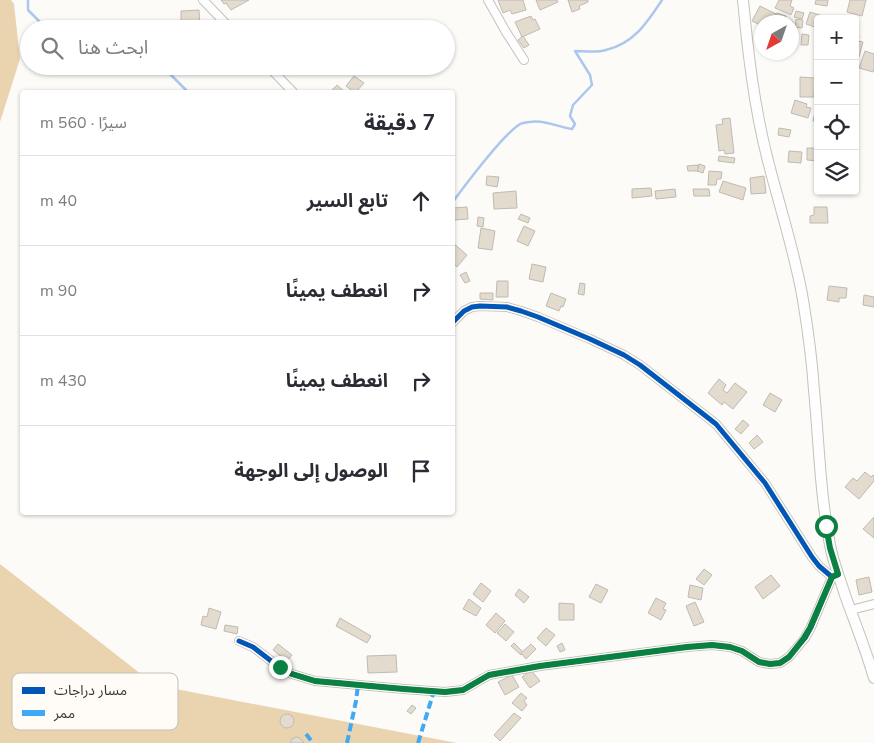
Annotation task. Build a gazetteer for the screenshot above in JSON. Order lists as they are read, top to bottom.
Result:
{
  "legend": ["مسار دراجات", "ممر"],
  "north": "bottom left",
  "page": {
    "map_buttons": ["+", "−"],
    "search": "ابحث هنا",
    "heading": ["7 دقيقة", "سيرًا · 560 m"],
    "list": [
      ["تابع السير", "40 m"],
      ["انعطف يمينًا", "90 m"],
      ["انعطف يمينًا", "430 m"],
      "الوصول إلى الوجهة"
    ]
  }
}
